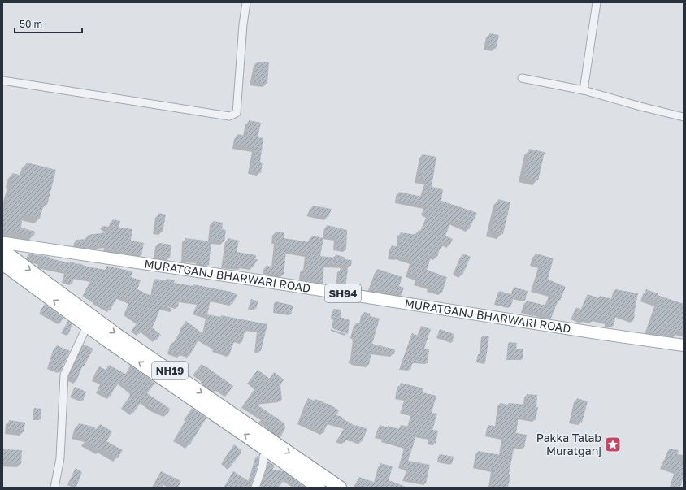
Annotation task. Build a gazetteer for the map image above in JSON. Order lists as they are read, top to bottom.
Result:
{
  "streets": {
    "highway": ["NH19"],
    "main road": ["MURATGANJ BHARWARI ROAD", "SH94"]
  },
  "places": {
    "place": ["Pakka Talab Muratganj"]
  },
  "scale_bar": "50 m"
}
